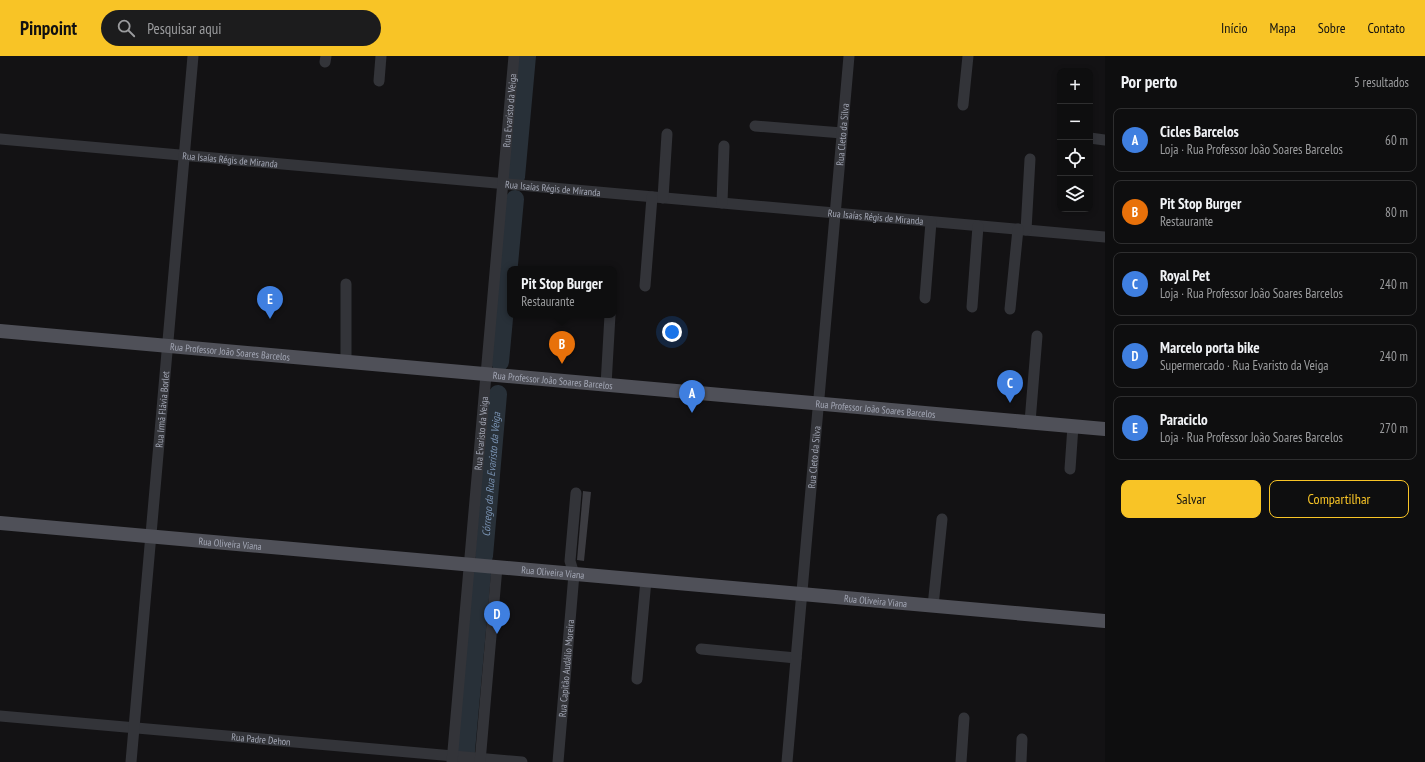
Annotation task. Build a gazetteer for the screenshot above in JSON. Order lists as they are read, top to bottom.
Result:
{
  "streets": {
    "main road": ["Rua Professor João Soares Barcelos", "Rua Oliveira Viana"],
    "street": [
      "Rua Evaristo da Veiga",
      "Rua Cleto da Silva",
      "Rua Isaías Régis de Miranda",
      "Rua Irmã Flávia Borlet",
      "Rua Capitão Audálio Moreira",
      "Rua Padre Dehon"
    ]
  },
  "crossings": [
    ["Rua Evaristo da Veiga", "Rua Isaías Régis de Miranda"],
    ["Rua Evaristo da Veiga", "Rua Professor João Soares Barcelos"],
    ["Rua Evaristo da Veiga", "Rua Oliveira Viana"],
    ["Rua Evaristo da Veiga", "Rua Padre Dehon"],
    ["Rua Cleto da Silva", "Rua Isaías Régis de Miranda"],
    ["Rua Cleto da Silva", "Rua Professor João Soares Barcelos"],
    ["Rua Cleto da Silva", "Rua Oliveira Viana"],
    ["Rua Isaías Régis de Miranda", "Rua Irmã Flávia Borlet"],
    ["Rua Professor João Soares Barcelos", "Rua Irmã Flávia Borlet"],
    ["Rua Irmã Flávia Borlet", "Rua Oliveira Viana"],
    ["Rua Irmã Flávia Borlet", "Rua Padre Dehon"],
    ["Rua Oliveira Viana", "Rua Capitão Audálio Moreira"]
  ],
  "water": ["Córrego da Rua Evaristo da Veiga"],
  "page": {
    "header": "Pinpoint",
    "search": "Pesquisar aqui",
    "nav": [
      "Início",
      "Mapa",
      "Sobre",
      "Contato"
    ],
    "heading": ["Por perto", "5 resultados"],
    "map_buttons": ["+", "−"],
    "list": [
      {
        "mark": "A",
        "name": "Cicles Barcelos",
        "note": "Loja · Rua Professor João Soares Barcelos",
        "value": "60 m"
      },
      {
        "mark": "B",
        "name": "Pit Stop Burger",
        "note": "Restaurante",
        "value": "80 m"
      },
      {
        "mark": "C",
        "name": "Royal Pet",
        "note": "Loja · Rua Professor João Soares Barcelos",
        "value": "240 m"
      },
      {
        "mark": "D",
        "name": "Marcelo porta bike",
        "note": "Supermercado · Rua Evaristo da Veiga",
        "value": "240 m"
      },
      {
        "mark": "E",
        "name": "Paraciclo",
        "note": "Loja · Rua Professor João Soares Barcelos",
        "value": "270 m"
      }
    ],
    "popup": ["Pit Stop Burger", "Restaurante"],
    "pins": [
      "E",
      "B",
      "C",
      "A",
      "D"
    ],
    "buttons": ["Salvar", "Compartilhar"]
  }
}
